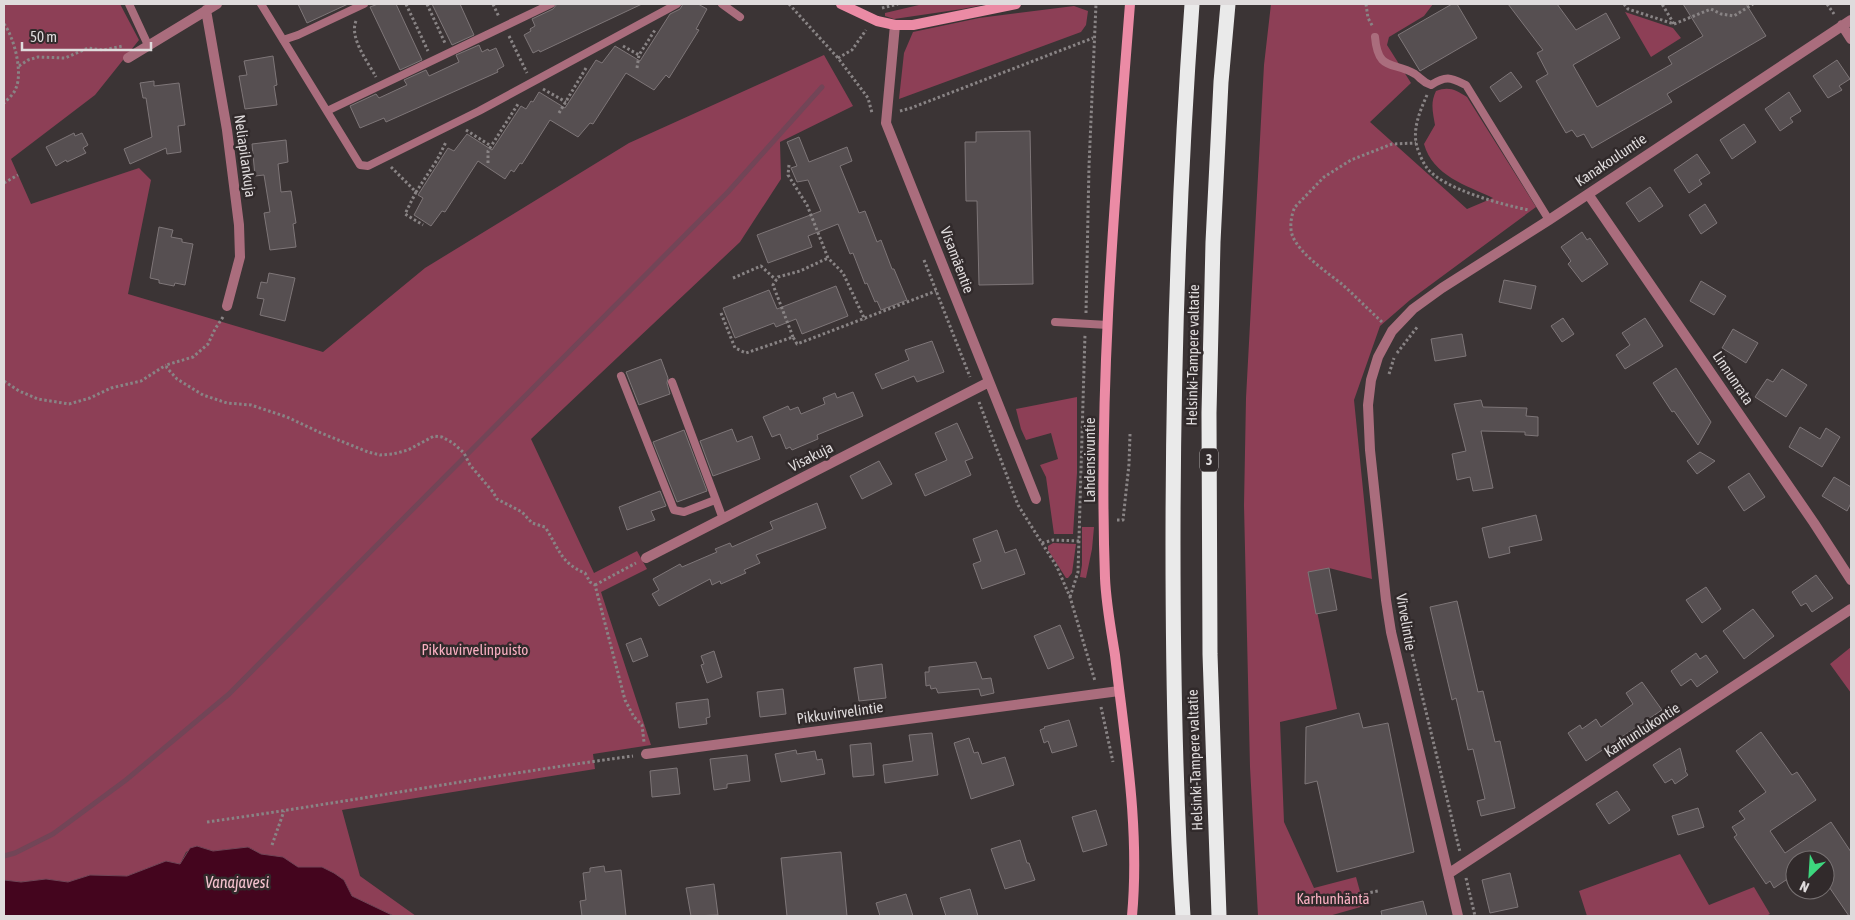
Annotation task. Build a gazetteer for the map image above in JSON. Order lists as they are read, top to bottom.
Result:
{
  "streets": {
    "highway": ["Helsinki-Tampere valtatie", "3"],
    "main road": ["Lahdensivuntie"],
    "street": [
      "Neliapilankuja",
      "Kanakouluntie",
      "Visamäentie",
      "Linnunrata",
      "Visakuja",
      "Virvelintie",
      "Pikkuvirvelintie",
      "Karhunlukontie"
    ]
  },
  "crossings": [
    ["Kanakouluntie", "Linnunrata"],
    ["Kanakouluntie", "Virvelintie"],
    ["Visamäentie", "Visakuja"],
    ["Lahdensivuntie", "Pikkuvirvelintie"],
    ["Virvelintie", "Karhunlukontie"]
  ],
  "water": ["Vanajavesi"],
  "parks": ["Pikkuvirvelinpuisto", "Karhunhäntä"],
  "scale_bar": "50 m",
  "north": "bottom left"
}
